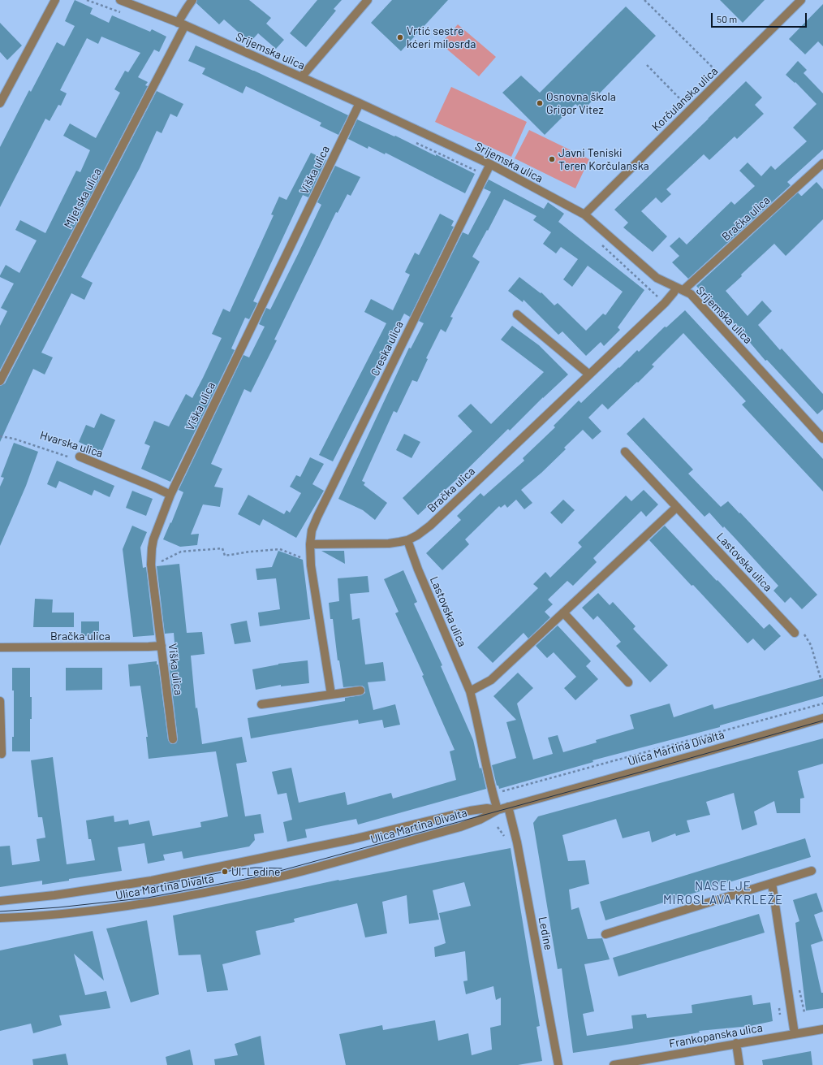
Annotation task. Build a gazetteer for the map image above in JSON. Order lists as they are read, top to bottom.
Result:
{
  "streets": {
    "street": [
      "Srijemska ulica",
      "Korčulanska ulica",
      "Viška ulica",
      "Mljetska ulica",
      "Bračka ulica",
      "Creska ulica",
      "Hvarska ulica",
      "Lastovska ulica",
      "Ulica Martina Divalta",
      "Ledine",
      "Frankopanska ulica"
    ]
  },
  "crossings": [
    ["Srijemska ulica", "Korčulanska ulica"],
    ["Srijemska ulica", "Viška ulica"],
    ["Srijemska ulica", "Mljetska ulica"],
    ["Srijemska ulica", "Bračka ulica"],
    ["Srijemska ulica", "Creska ulica"],
    ["Viška ulica", "Bračka ulica"],
    ["Viška ulica", "Hvarska ulica"],
    ["Bračka ulica", "Creska ulica"],
    ["Bračka ulica", "Lastovska ulica"],
    ["Lastovska ulica", "Ulica Martina Divalta"],
    ["Ulica Martina Divalta", "Ledine"]
  ],
  "districts": ["NASELJE MIROSLAVA KRLEŽE"],
  "places": [
    "Vrtić sestre kćeri milosrđa",
    "Osnovna škola Grigor Vitez",
    "Javni Teniski Teren Korčulanska",
    "Ul. Ledine"
  ],
  "scale_bar": "50 m"
}
